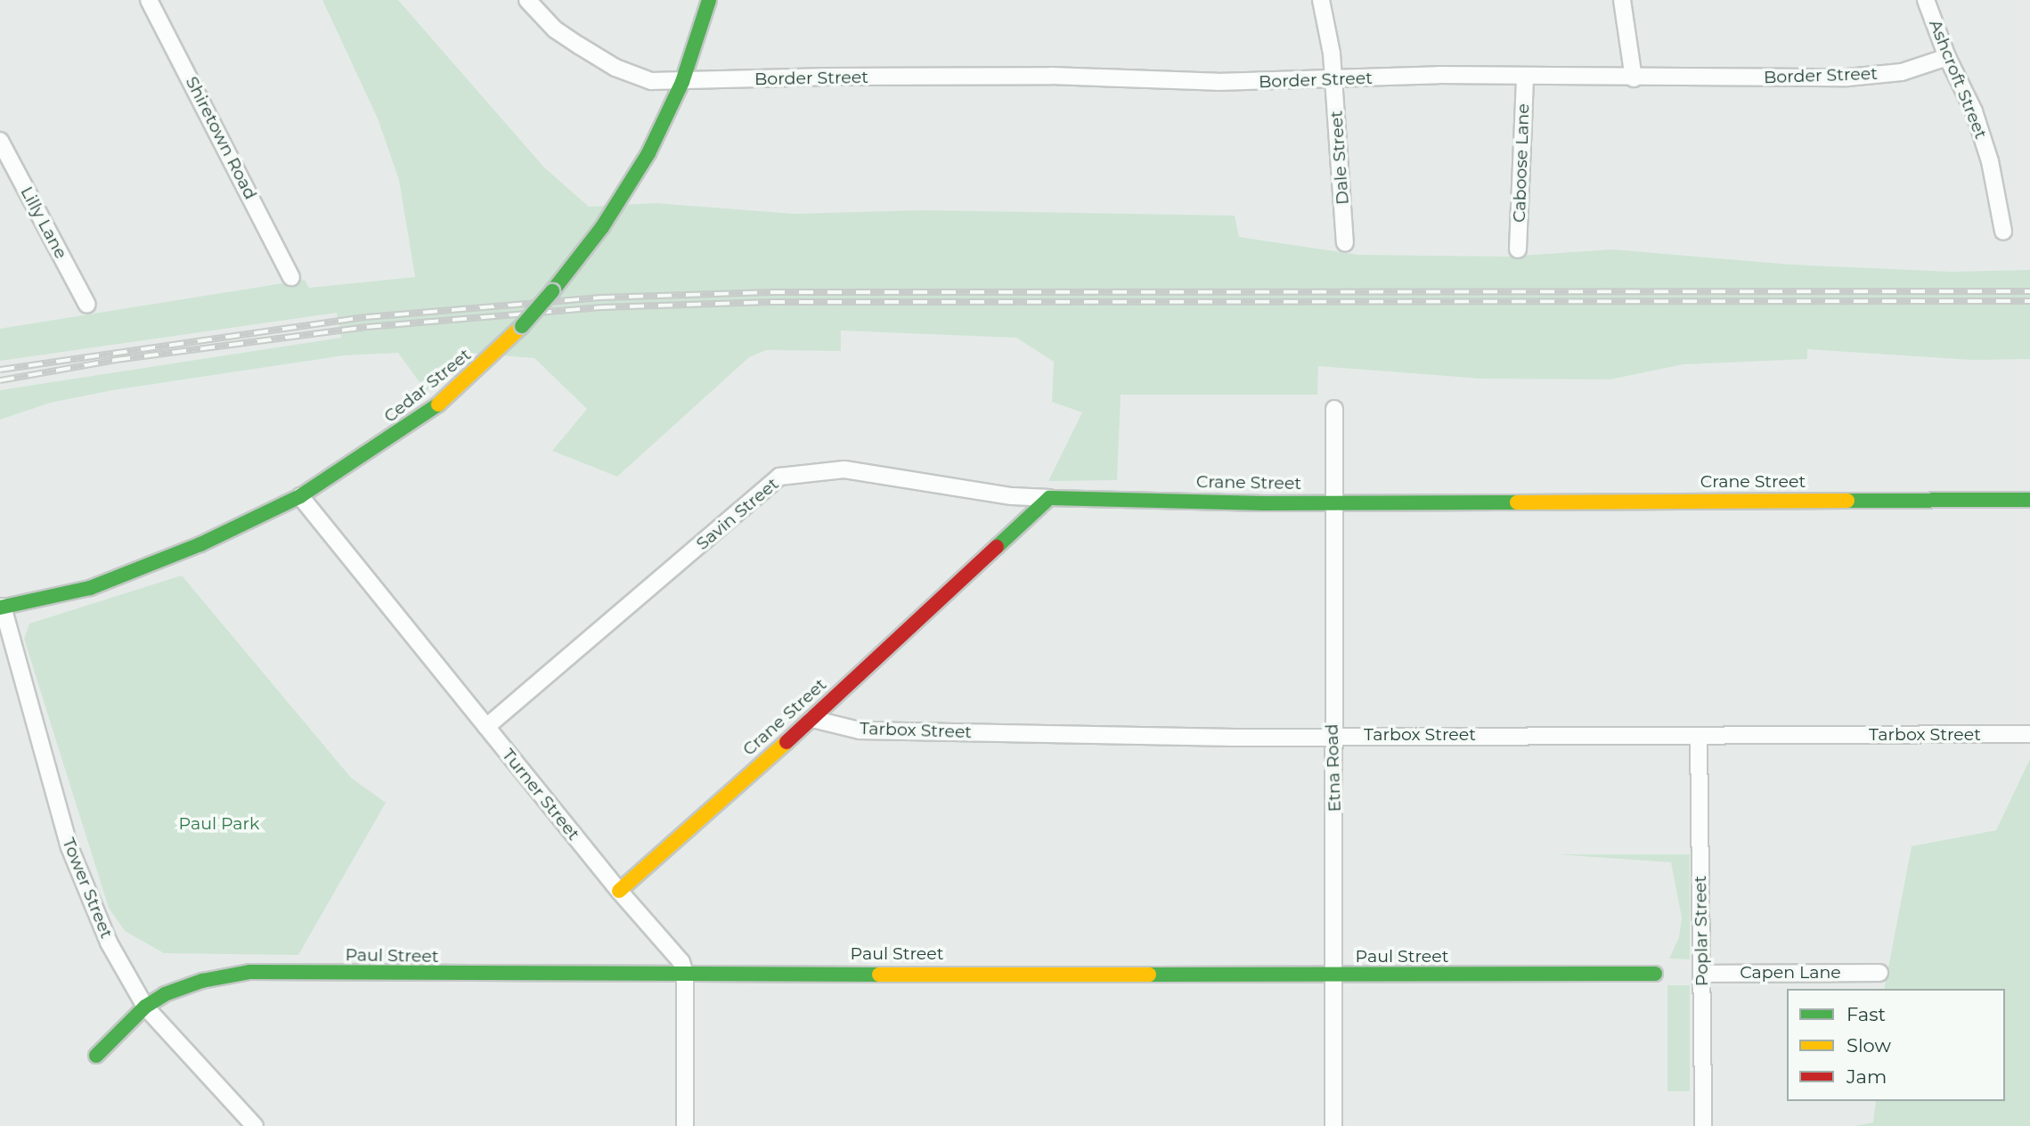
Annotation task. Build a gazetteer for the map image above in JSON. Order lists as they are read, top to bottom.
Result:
{
  "streets": {
    "street": [
      "Border Street",
      "Ashcroft Street",
      "Shiretown Road",
      "Dale Street",
      "Caboose Lane",
      "Lilly Lane",
      "Cedar Street",
      "Crane Street",
      "Savin Street",
      "Tarbox Street",
      "Etna Road",
      "Turner Street",
      "Tower Street",
      "Poplar Street",
      "Paul Street",
      "Capen Lane"
    ]
  },
  "crossings": [
    ["Border Street", "Ashcroft Street"],
    ["Border Street", "Dale Street"],
    ["Border Street", "Caboose Lane"],
    ["Border Street", "Cedar Street"],
    ["Cedar Street", "Turner Street"],
    ["Cedar Street", "Tower Street"],
    ["Crane Street", "Savin Street"],
    ["Crane Street", "Tarbox Street"],
    ["Crane Street", "Etna Road"],
    ["Crane Street", "Turner Street"],
    ["Savin Street", "Turner Street"],
    ["Tarbox Street", "Etna Road"],
    ["Tarbox Street", "Poplar Street"],
    ["Etna Road", "Paul Street"],
    ["Turner Street", "Paul Street"],
    ["Tower Street", "Paul Street"],
    ["Poplar Street", "Capen Lane"]
  ],
  "parks": ["Paul Park"],
  "legend": ["Fast", "Slow", "Jam"]
}
